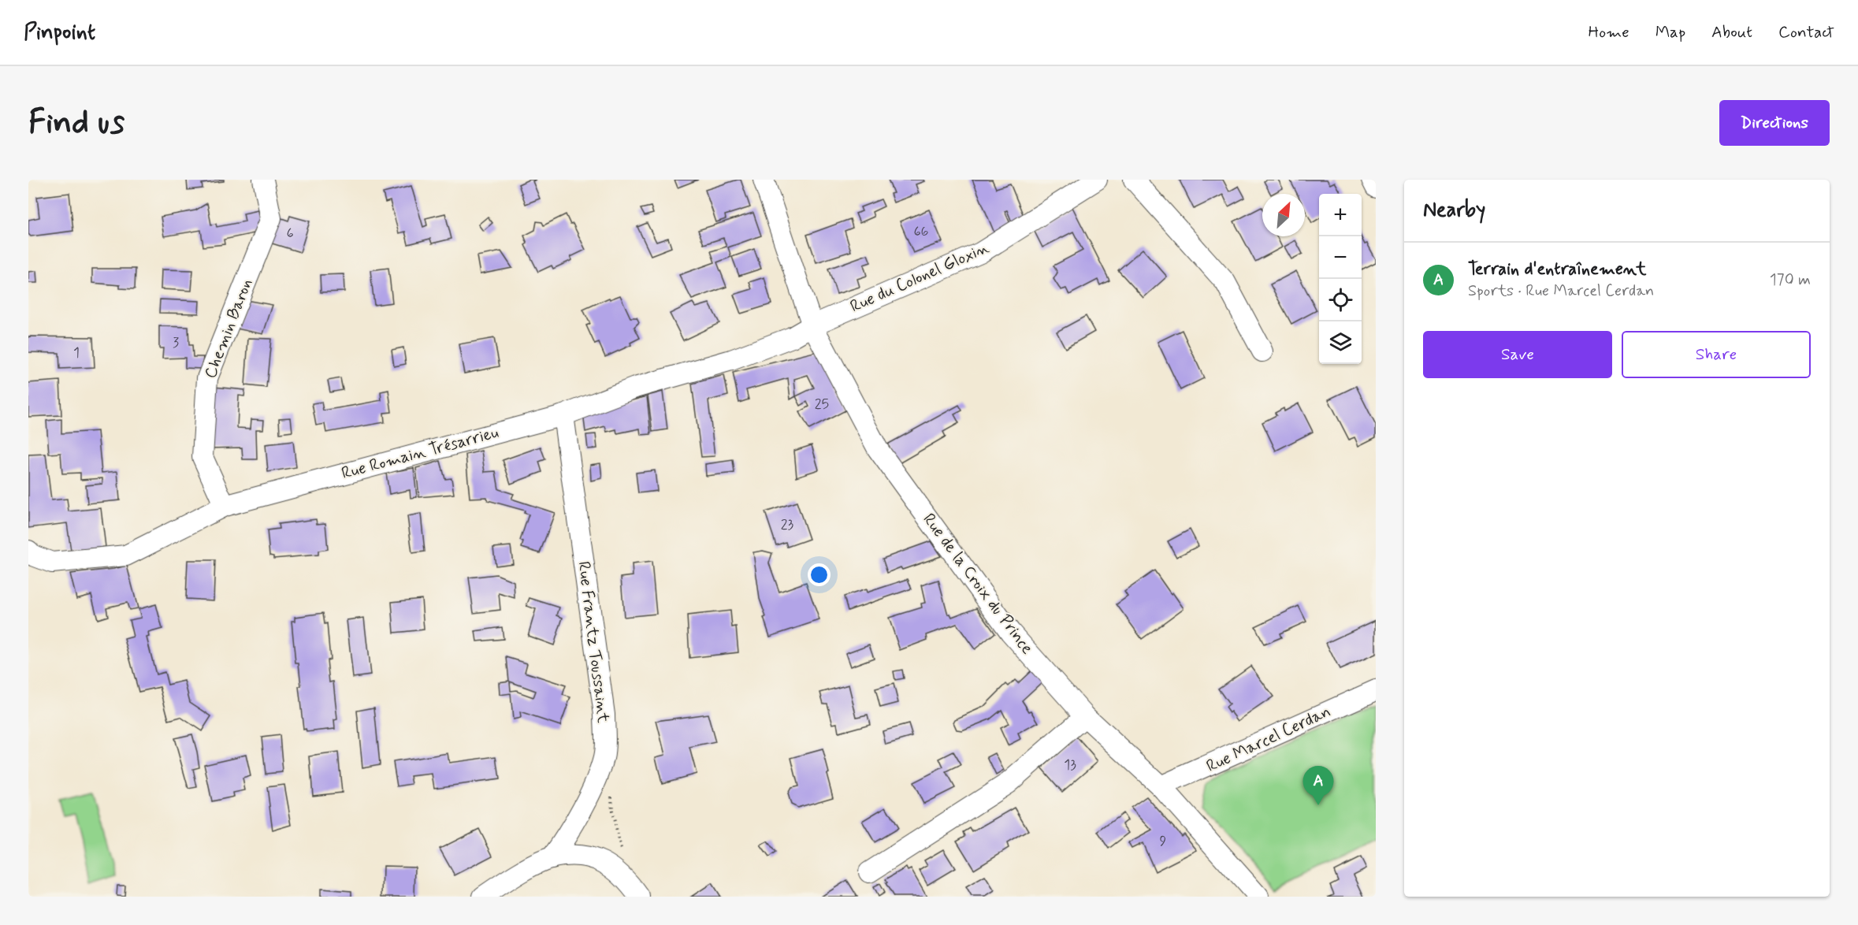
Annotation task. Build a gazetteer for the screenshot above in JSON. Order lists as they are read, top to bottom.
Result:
{
  "streets": {
    "street": [
      "Rue du Colonel Gloxin",
      "Chemin Baron",
      "Rue Romain Trésarrieu",
      "Rue de la Croix du Prince",
      "Rue Frantz Toussaint",
      "Rue Marcel Cerdan"
    ]
  },
  "crossings": [
    ["Rue du Colonel Gloxin", "Rue Romain Trésarrieu"],
    ["Rue du Colonel Gloxin", "Rue de la Croix du Prince"],
    ["Chemin Baron", "Rue Romain Trésarrieu"],
    ["Rue Romain Trésarrieu", "Rue de la Croix du Prince"],
    ["Rue Romain Trésarrieu", "Rue Frantz Toussaint"],
    ["Rue de la Croix du Prince", "Rue Marcel Cerdan"]
  ],
  "house_numbers": [
    "66",
    "6",
    "3",
    "1",
    "25",
    "23",
    "13",
    "9"
  ],
  "north": "top right",
  "page": {
    "header": "Pinpoint",
    "nav": [
      "Home",
      "Map",
      "About",
      "Contact"
    ],
    "buttons": [
      "Directions",
      ["Save", "Share"]
    ],
    "title": "Find us",
    "heading": "Nearby",
    "map_buttons": ["+", "−"],
    "list": [
      {
        "mark": "A",
        "name": "Terrain d'entraînement",
        "note": "Sports · Rue Marcel Cerdan",
        "value": "170 m"
      }
    ],
    "pins": "A"
  }
}
